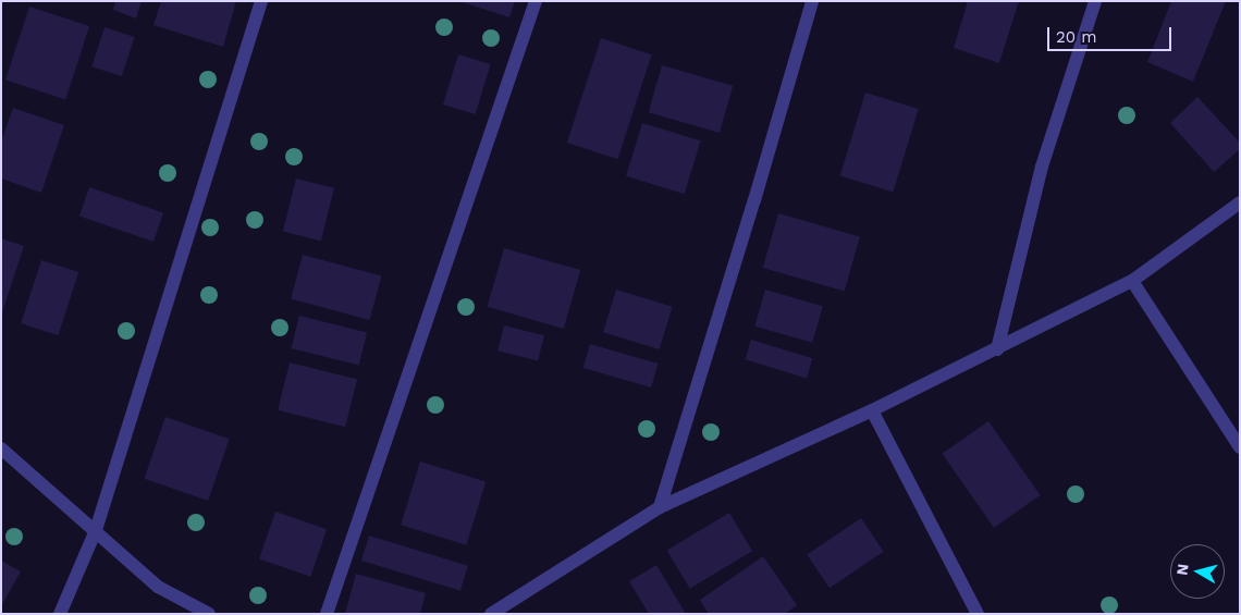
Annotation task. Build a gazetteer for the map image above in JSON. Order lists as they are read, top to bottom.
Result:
{
  "scale_bar": "20 m",
  "north": "left"
}
